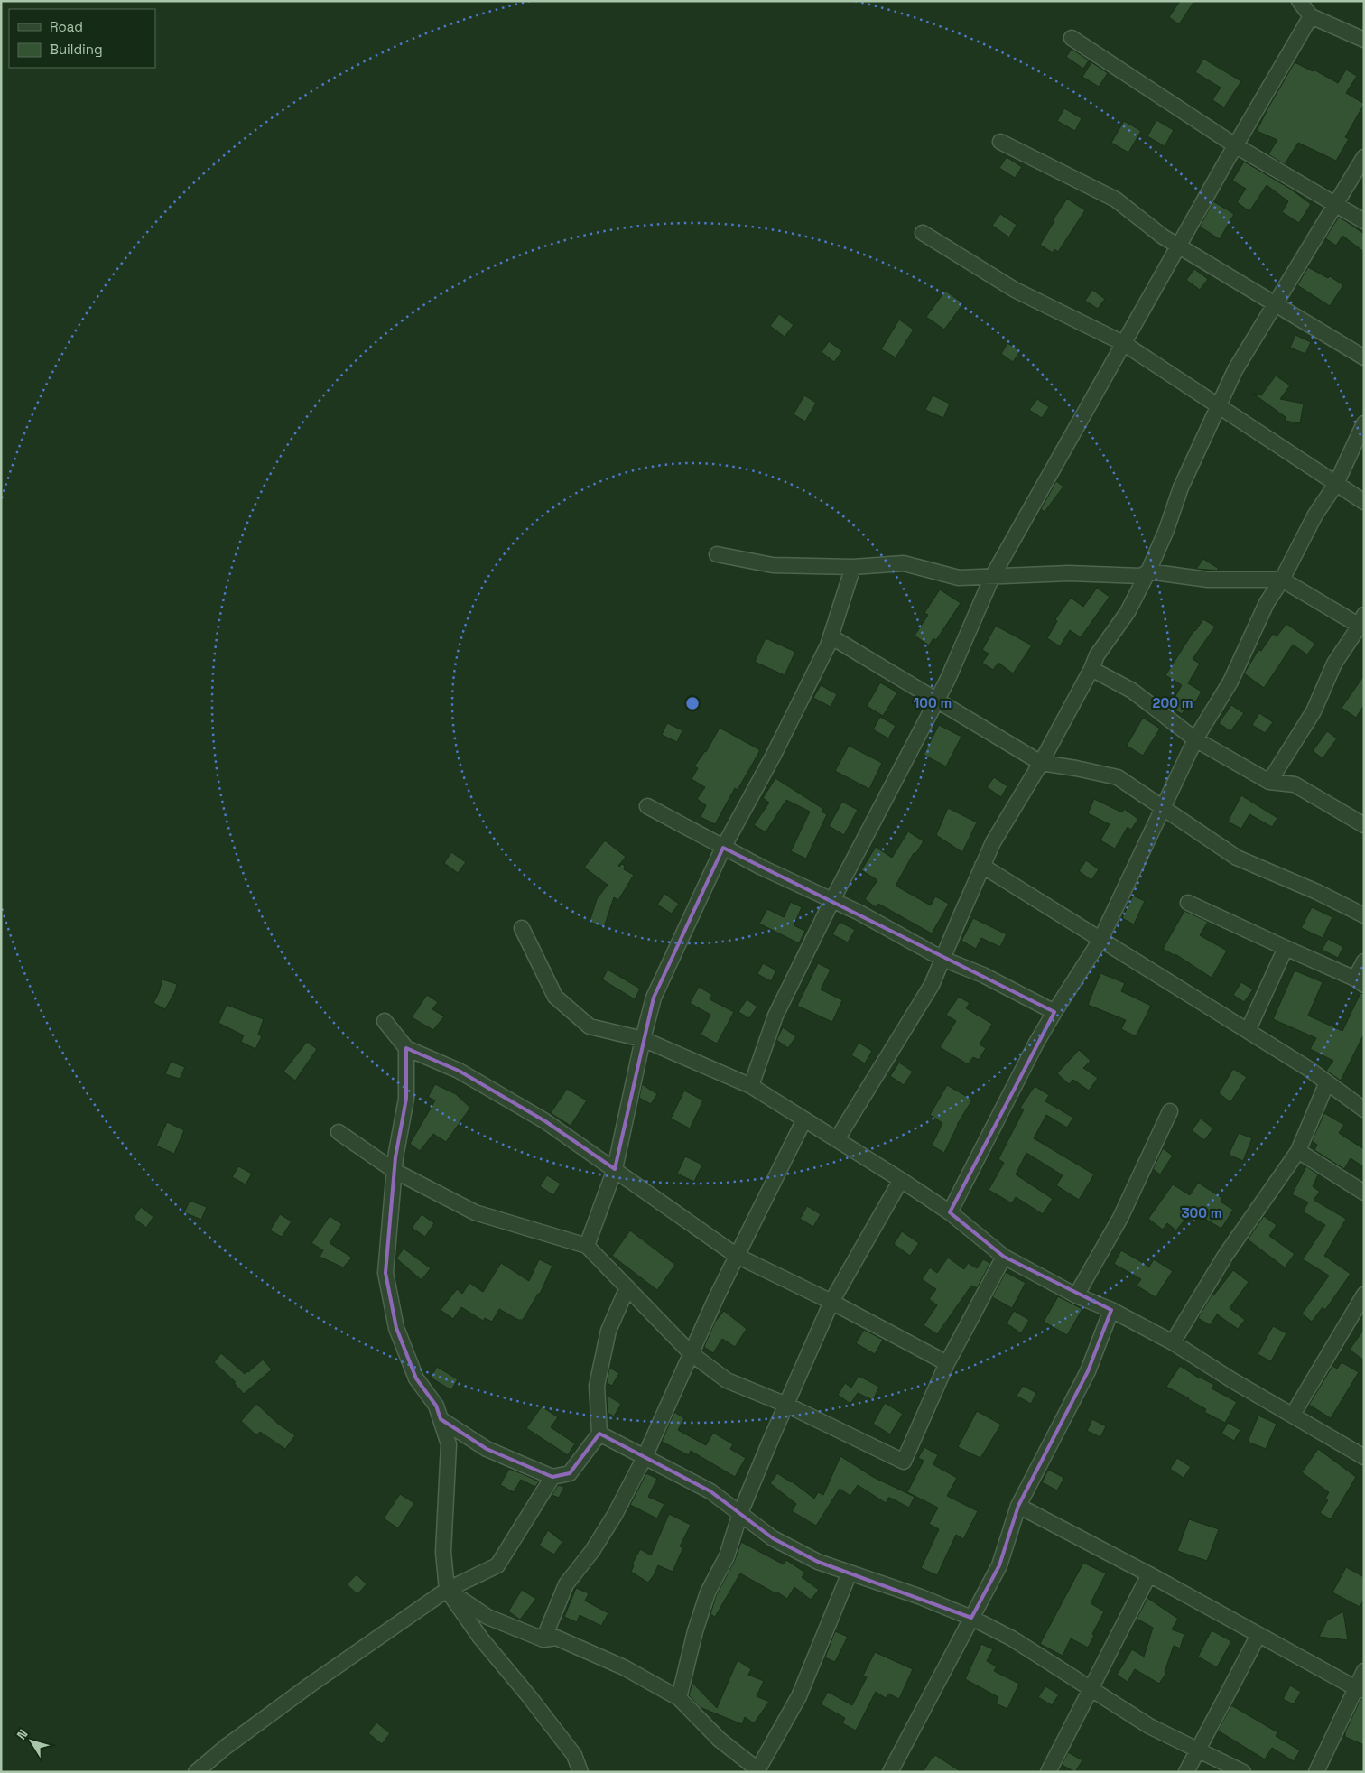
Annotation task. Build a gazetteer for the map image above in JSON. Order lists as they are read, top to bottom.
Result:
{
  "legend": ["Road", "Building"],
  "north": "top left",
  "rings": ["100 m", "200 m", "300 m"]
}
